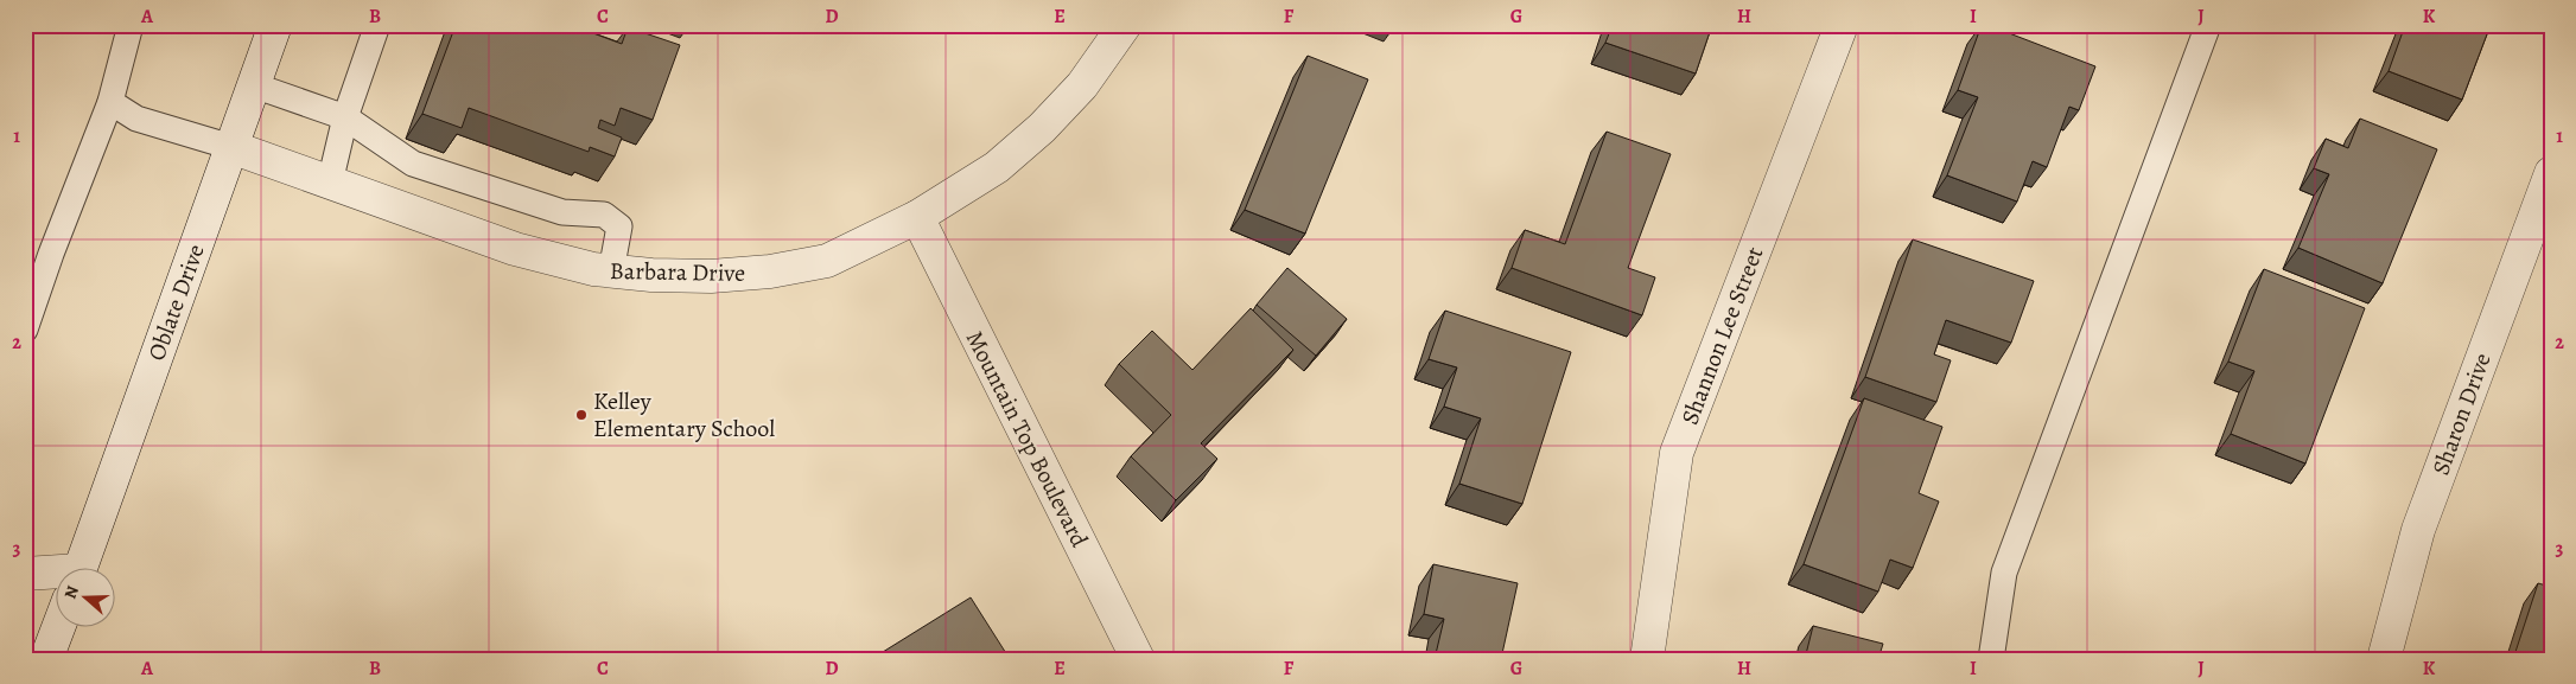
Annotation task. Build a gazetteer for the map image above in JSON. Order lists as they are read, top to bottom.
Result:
{
  "streets": {
    "street": [
      "Barbara Drive",
      "Oblate Drive",
      "Shannon Lee Street",
      "Sharon Drive",
      "Mountain Top Boulevard"
    ]
  },
  "crossings": [
    ["Barbara Drive", "Oblate Drive"],
    ["Barbara Drive", "Mountain Top Boulevard"]
  ],
  "places": ["Kelley Elementary School"],
  "north": "left",
  "grid": {
    "columns": [
      "A",
      "B",
      "C",
      "D",
      "E",
      "F",
      "G",
      "H",
      "I",
      "J",
      "K"
    ],
    "rows": ["1", "2", "3"]
  }
}
